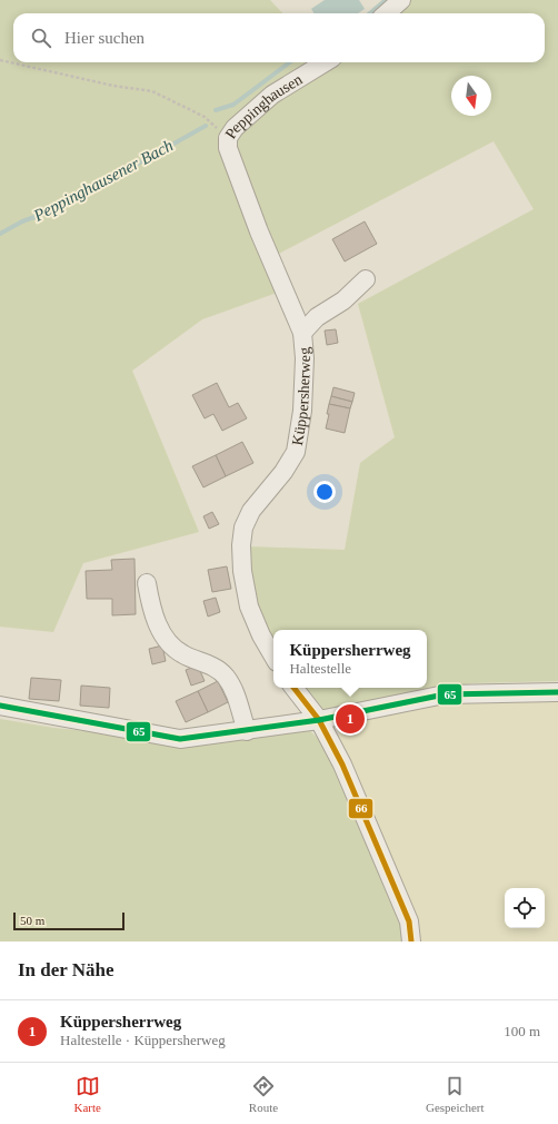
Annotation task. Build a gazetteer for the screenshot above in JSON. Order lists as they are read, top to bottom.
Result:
{
  "streets": {
    "street": ["Peppinghausen", "Küppersherweg"]
  },
  "crossings": [
    ["Peppinghausen", "Küppersherweg"]
  ],
  "water": ["Peppinghausener Bach"],
  "lines": ["transit line 66", "transit line 65"],
  "scale_bar": "50 m",
  "north": "bottom",
  "page": {
    "search": "Hier suchen",
    "popup": ["Küppersherrweg", "Haltestelle"],
    "pins": "1",
    "scale": "50 m",
    "heading": "In der Nähe",
    "list": [
      {
        "mark": "1",
        "name": "Küppersherrweg",
        "note": "Haltestelle · Küppersherweg",
        "value": "100 m"
      }
    ],
    "nav": ["Karte", "Route", "Gespeichert"]
  }
}
